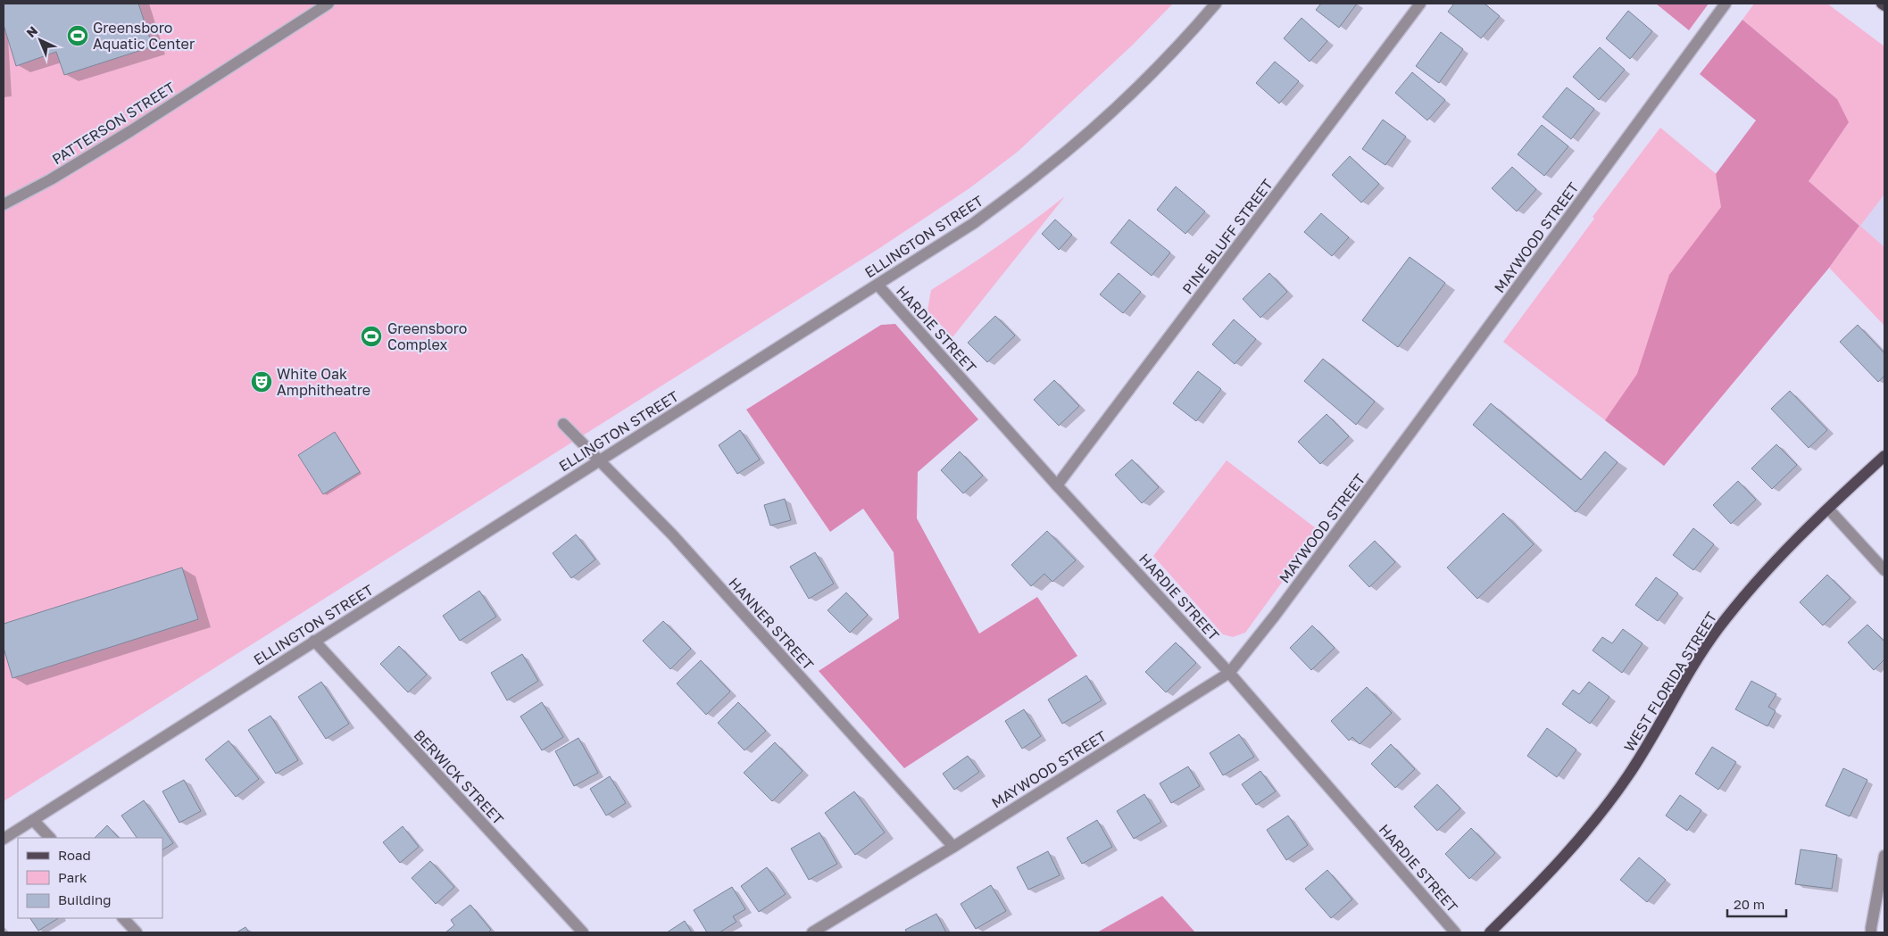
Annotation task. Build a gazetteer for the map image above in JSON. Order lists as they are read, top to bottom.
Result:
{
  "streets": {
    "main road": ["WEST FLORIDA STREET"],
    "street": [
      "PATTERSON STREET",
      "ELLINGTON STREET",
      "PINE BLUFF STREET",
      "MAYWOOD STREET",
      "HARDIE STREET",
      "HANNER STREET",
      "BERWICK STREET"
    ]
  },
  "crossings": [
    ["ELLINGTON STREET", "HARDIE STREET"],
    ["ELLINGTON STREET", "HANNER STREET"],
    ["ELLINGTON STREET", "BERWICK STREET"],
    ["PINE BLUFF STREET", "HARDIE STREET"],
    ["MAYWOOD STREET", "HARDIE STREET"],
    ["MAYWOOD STREET", "HANNER STREET"]
  ],
  "places": {
    "sports": ["Greensboro Aquatic Center", "Greensboro Complex"],
    "theatre": ["White Oak Amphitheatre"]
  },
  "legend": ["Road", "Park", "Building"],
  "scale_bar": "20 m",
  "north": "top left"
}
